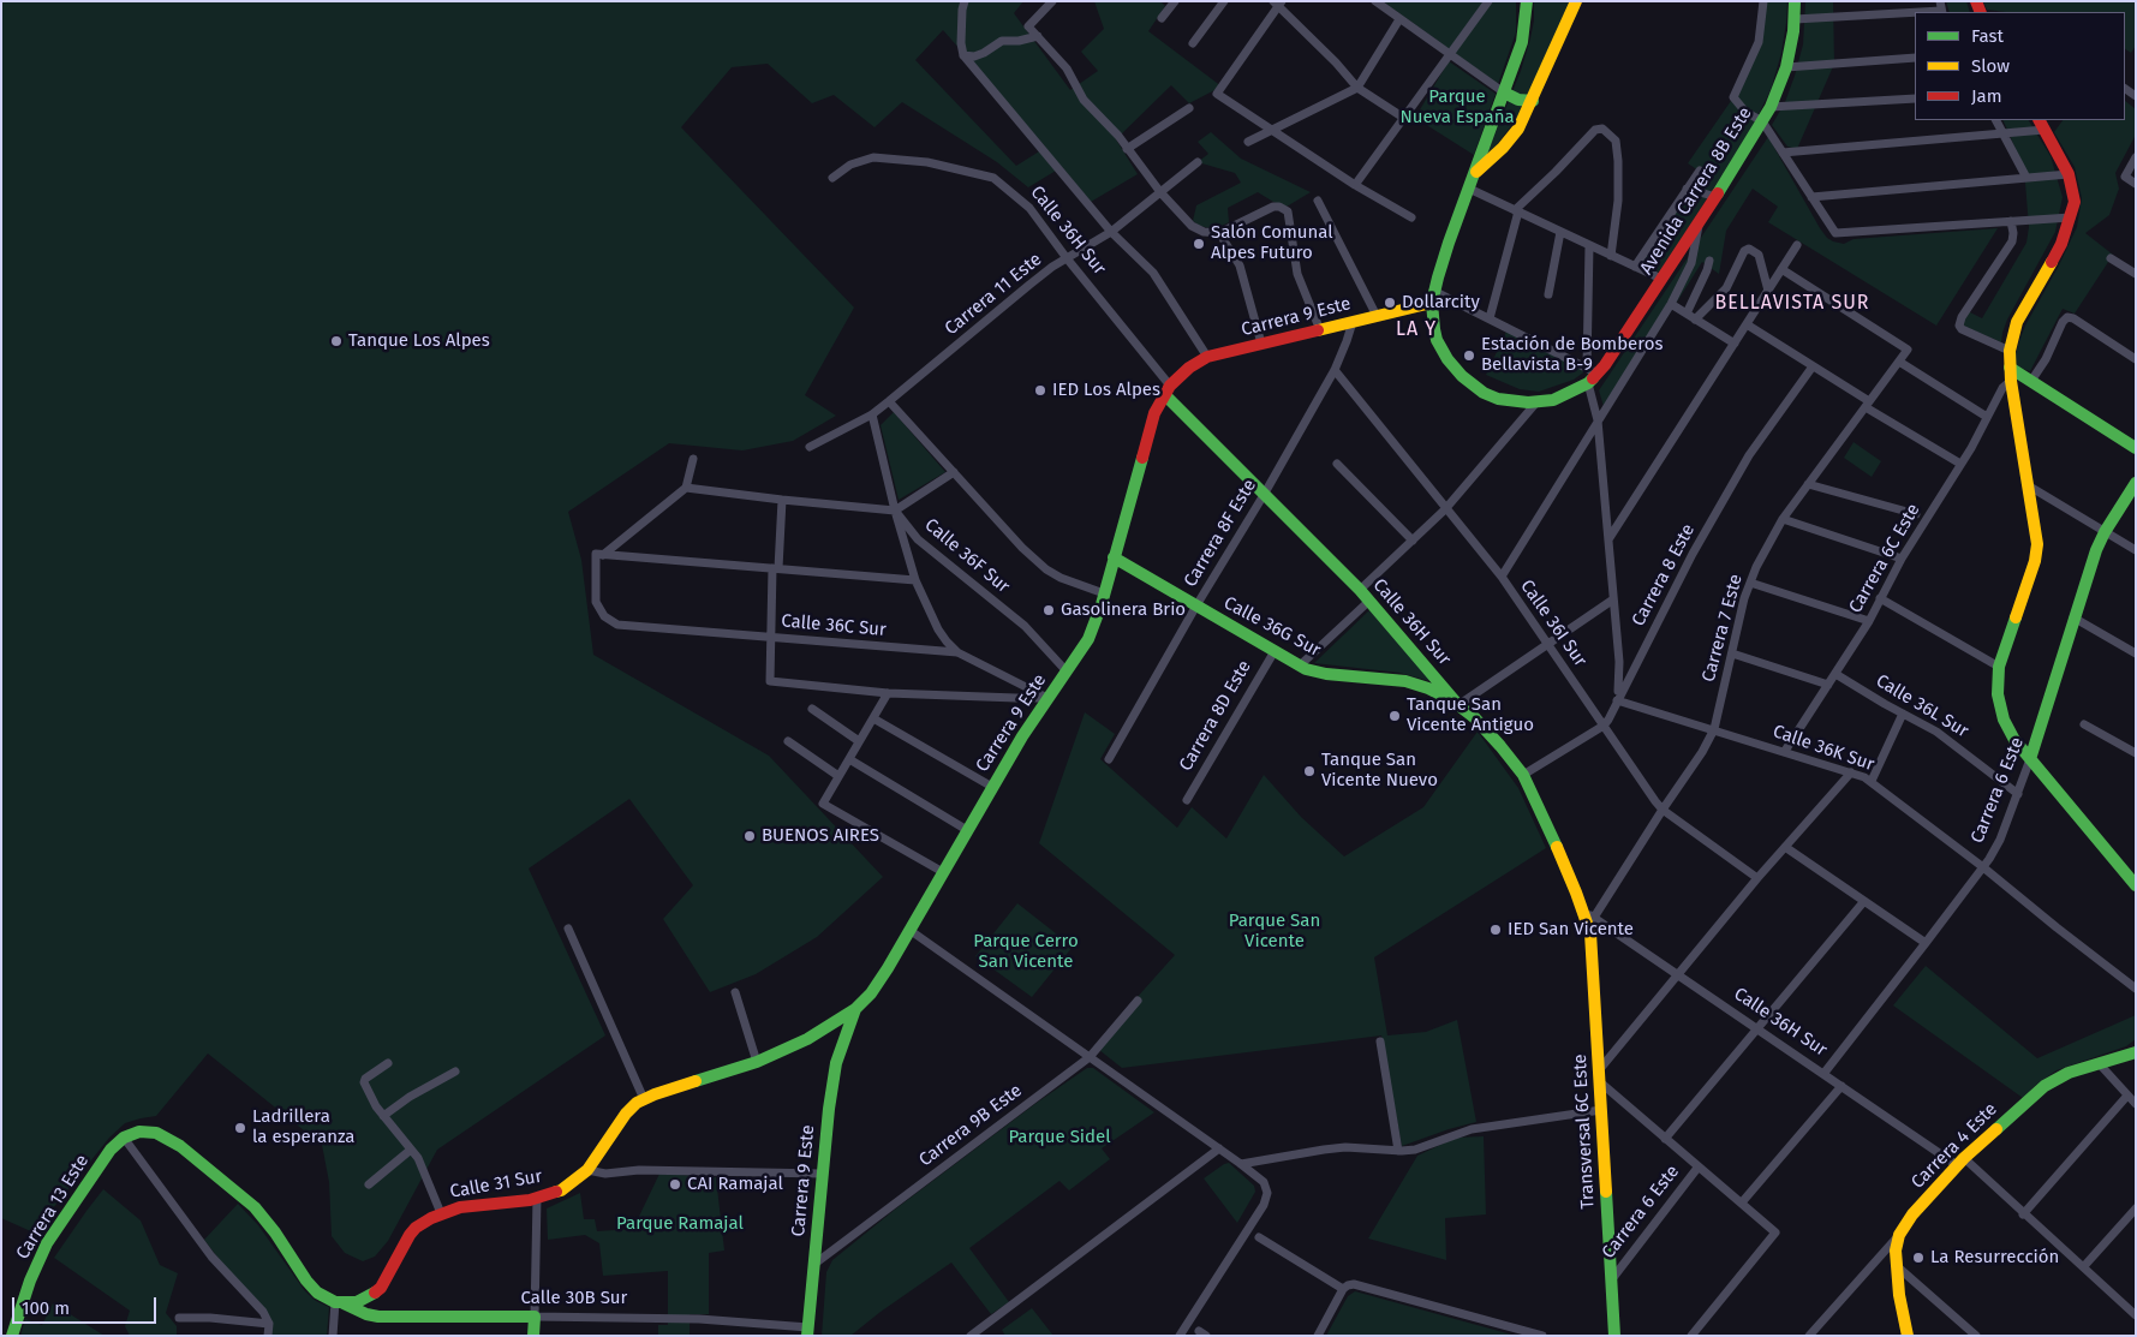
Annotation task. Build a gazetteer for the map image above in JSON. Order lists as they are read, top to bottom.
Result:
{
  "streets": {
    "main road": [
      "Avenida Carrera 8B Este",
      "Calle 36H Sur",
      "Carrera 9 Este",
      "Calle 36G Sur",
      "Carrera 6 Este",
      "Transversal 6C Este",
      "Carrera 4 Este",
      "Calle 31 Sur",
      "Carrera 13 Este",
      "Calle 30B Sur"
    ],
    "street": [
      "Carrera 11 Este",
      "Carrera 8F Este",
      "Calle 36F Sur",
      "Carrera 6C Este",
      "Carrera 8 Este",
      "Calle 36I Sur",
      "Calle 36C Sur",
      "Carrera 7 Este",
      "Calle 36L Sur",
      "Carrera 8D Este",
      "Calle 36K Sur",
      "Carrera 9B Este"
    ]
  },
  "crossings": [
    ["Calle 36H Sur", "Carrera 11 Este"],
    ["Calle 36H Sur", "Carrera 9 Este"],
    ["Calle 36H Sur", "Carrera 8F Este"],
    ["Calle 36H Sur", "Calle 36G Sur"],
    ["Calle 36H Sur", "Carrera 7 Este"],
    ["Calle 36H Sur", "Carrera 6 Este"],
    ["Calle 36H Sur", "Transversal 6C Este"],
    ["Calle 36H Sur", "Carrera 4 Este"],
    ["Carrera 9 Este", "Carrera 8F Este"],
    ["Carrera 9 Este", "Calle 36F Sur"],
    ["Carrera 9 Este", "Calle 36C Sur"],
    ["Carrera 9 Este", "Calle 36G Sur"],
    ["Carrera 9 Este", "Carrera 9B Este"],
    ["Carrera 9 Este", "Calle 31 Sur"],
    ["Carrera 9 Este", "Calle 30B Sur"],
    ["Carrera 8F Este", "Calle 36I Sur"],
    ["Carrera 8F Este", "Calle 36G Sur"],
    ["Carrera 6C Este", "Calle 36L Sur"],
    ["Carrera 6C Este", "Calle 36K Sur"],
    ["Carrera 8 Este", "Calle 36I Sur"],
    ["Carrera 8 Este", "Calle 36K Sur"],
    ["Calle 36I Sur", "Carrera 7 Este"],
    ["Calle 36G Sur", "Carrera 8D Este"],
    ["Carrera 7 Este", "Calle 36K Sur"],
    ["Carrera 7 Este", "Transversal 6C Este"],
    ["Calle 36L Sur", "Carrera 6 Este"],
    ["Calle 36K Sur", "Carrera 6 Este"],
    ["Carrera 6 Este", "Transversal 6C Este"],
    ["Calle 31 Sur", "Calle 30B Sur"]
  ],
  "districts": ["BELLAVISTA SUR", "LA Y"],
  "parks": [
    "Parque Nueva España",
    "Parque San Vicente",
    "Parque Cerro San Vicente",
    "Parque Sidel",
    "Parque Ramajal"
  ],
  "places": [
    "Salón Comunal Alpes Futuro",
    "Dollarcity",
    "Tanque Los Alpes",
    "Estación de Bomberos Bellavista B-9",
    "IED Los Alpes",
    "Gasolinera Brio",
    "Tanque San Vicente Antiguo",
    "Tanque San Vicente Nuevo",
    "BUENOS AIRES",
    "IED San Vicente",
    "Ladrillera la esperanza",
    "CAI Ramajal",
    "La Resurrección"
  ],
  "legend": ["Fast", "Slow", "Jam"],
  "scale_bar": "100 m"
}
